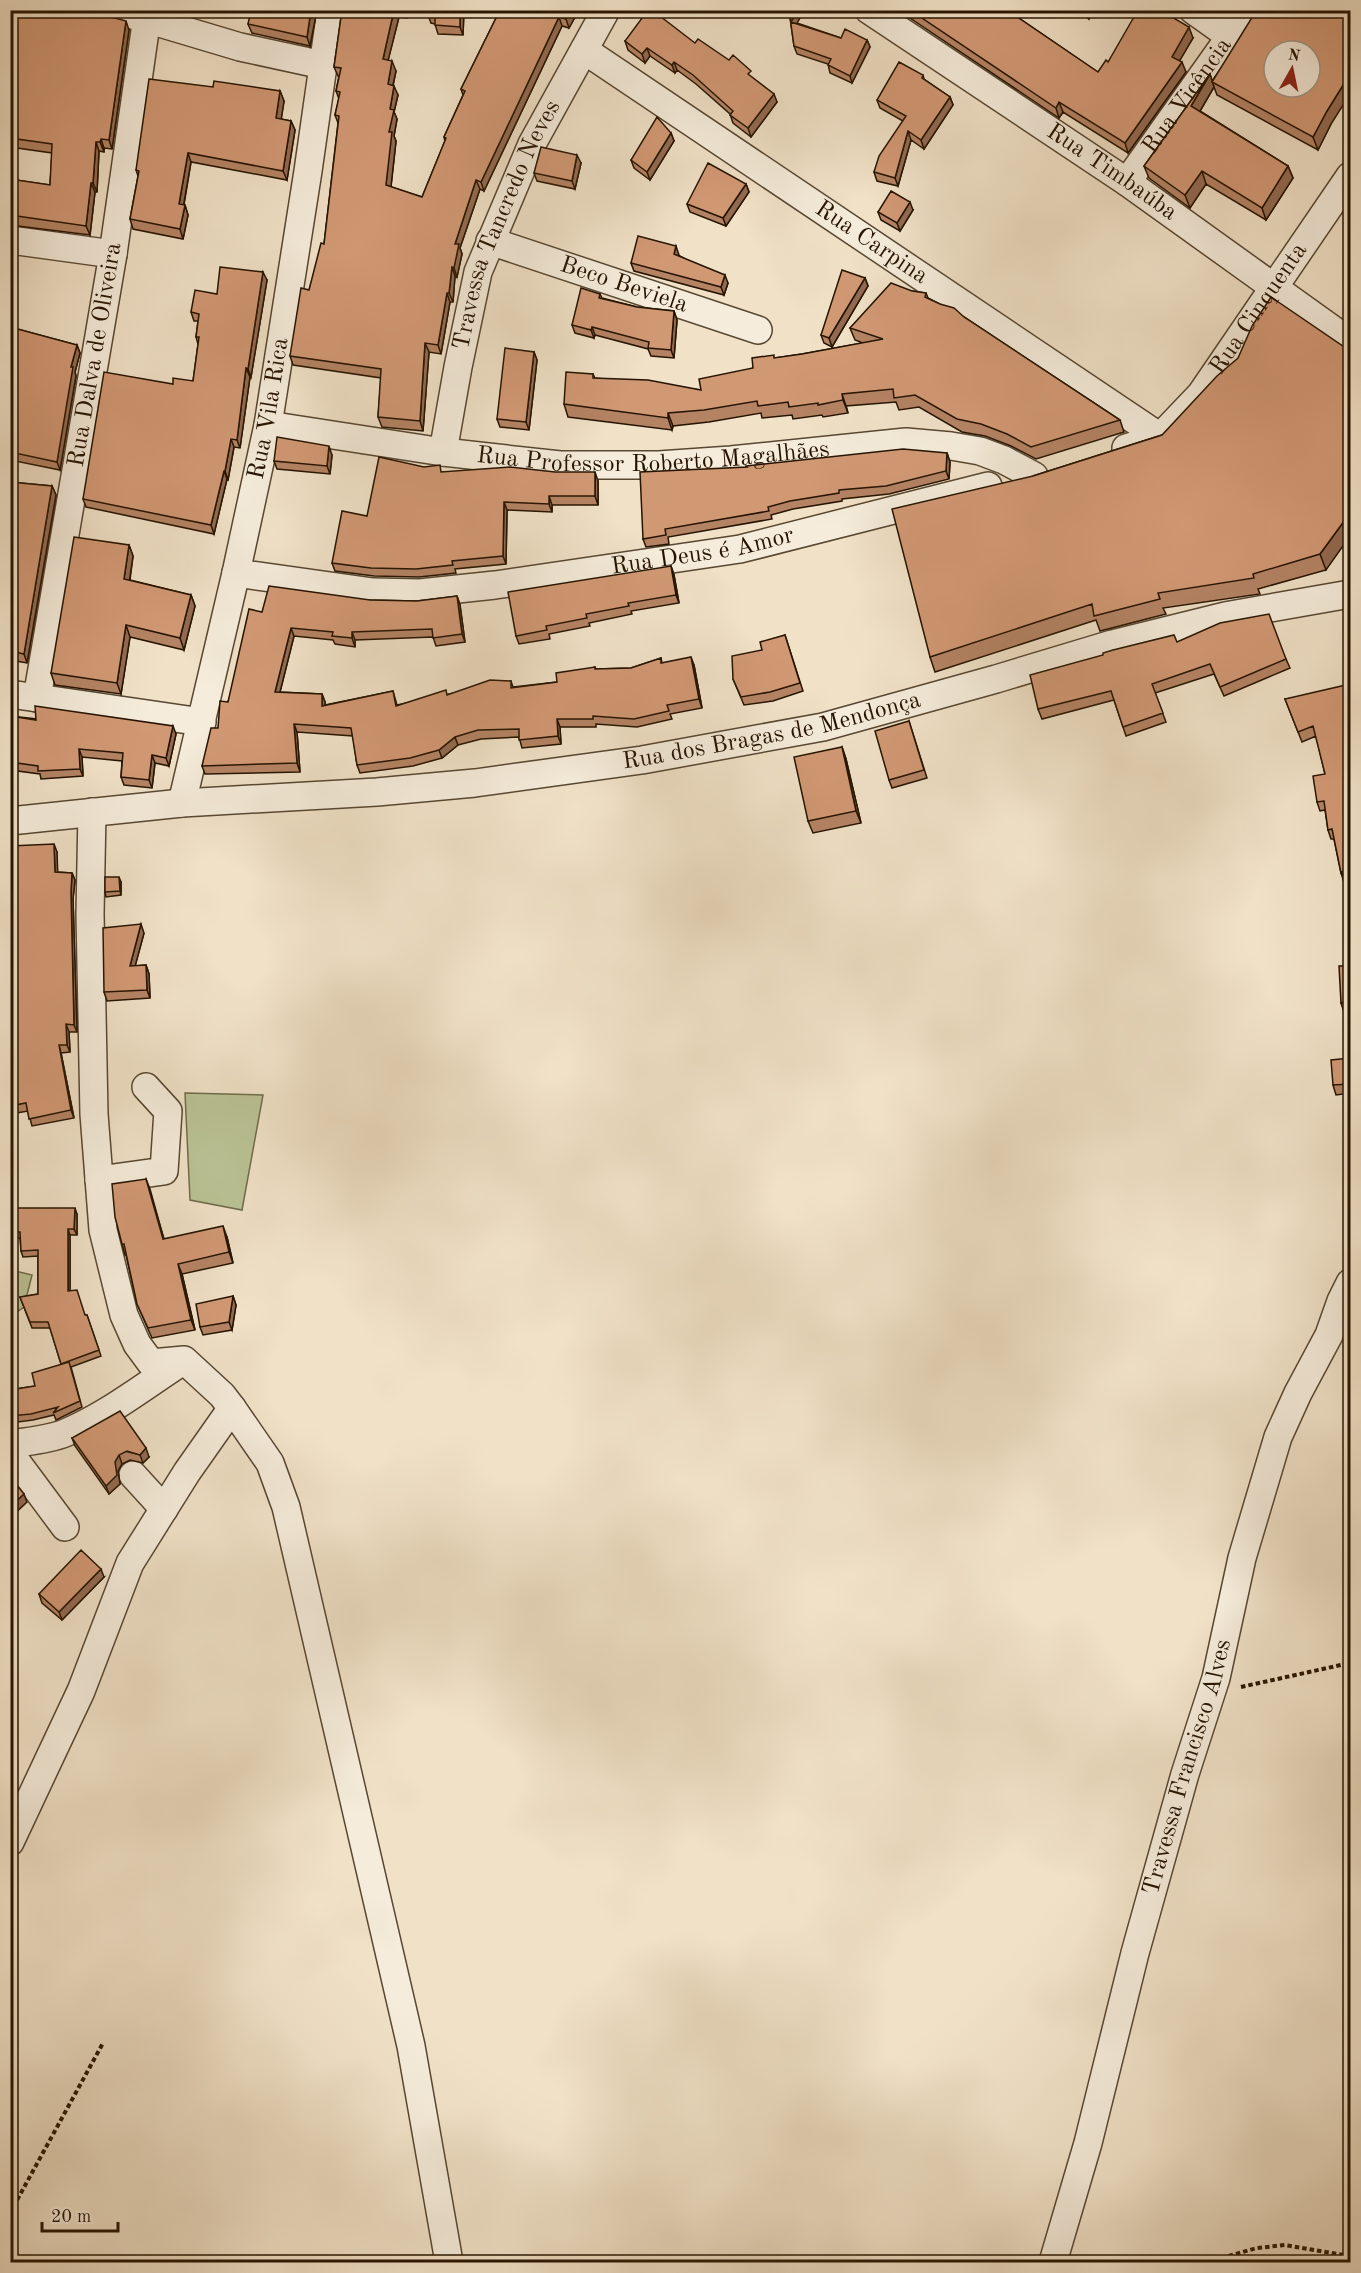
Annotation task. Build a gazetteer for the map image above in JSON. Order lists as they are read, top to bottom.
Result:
{
  "streets": {
    "street": [
      "Rua Vicência",
      "Rua Timbaúba",
      "Travessa Tancredo Neves",
      "Rua Carpina",
      "Beco Beviela",
      "Rua Cinquenta",
      "Rua Dalva de Oliveira",
      "Rua Vila Rica",
      "Rua Professor Roberto Magalhães",
      "Rua Deus é Amor",
      "Rua dos Bragas de Mendonça",
      "Travessa Francisco Alves"
    ]
  },
  "crossings": [
    ["Rua Vicência", "Rua Timbaúba"],
    ["Rua Timbaúba", "Rua Cinquenta"],
    ["Travessa Tancredo Neves", "Rua Carpina"],
    ["Travessa Tancredo Neves", "Beco Beviela"],
    ["Travessa Tancredo Neves", "Rua Professor Roberto Magalhães"],
    ["Rua Carpina", "Rua Cinquenta"],
    ["Rua Vila Rica", "Rua Professor Roberto Magalhães"],
    ["Rua Vila Rica", "Rua Deus é Amor"],
    ["Rua Vila Rica", "Rua dos Bragas de Mendonça"],
    ["Rua Professor Roberto Magalhães", "Rua Deus é Amor"]
  ],
  "scale_bar": "20 m",
  "north": "top"
}
